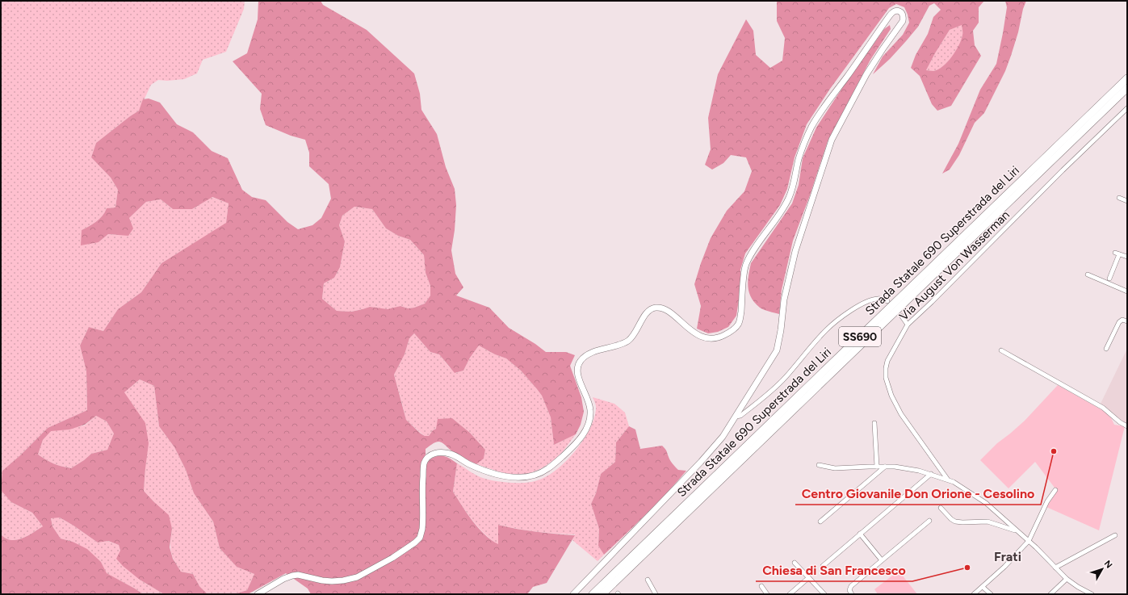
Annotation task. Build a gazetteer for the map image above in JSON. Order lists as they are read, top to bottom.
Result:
{
  "streets": {
    "highway": ["Strada Statale 690 Superstrada del Liri", "SS690"],
    "street": ["Via August Von Wasserman"]
  },
  "districts": ["Frati"],
  "places": ["Centro Giovanile Don Orione - Cesolino", "Chiesa di San Francesco"],
  "north": "top right"
}
